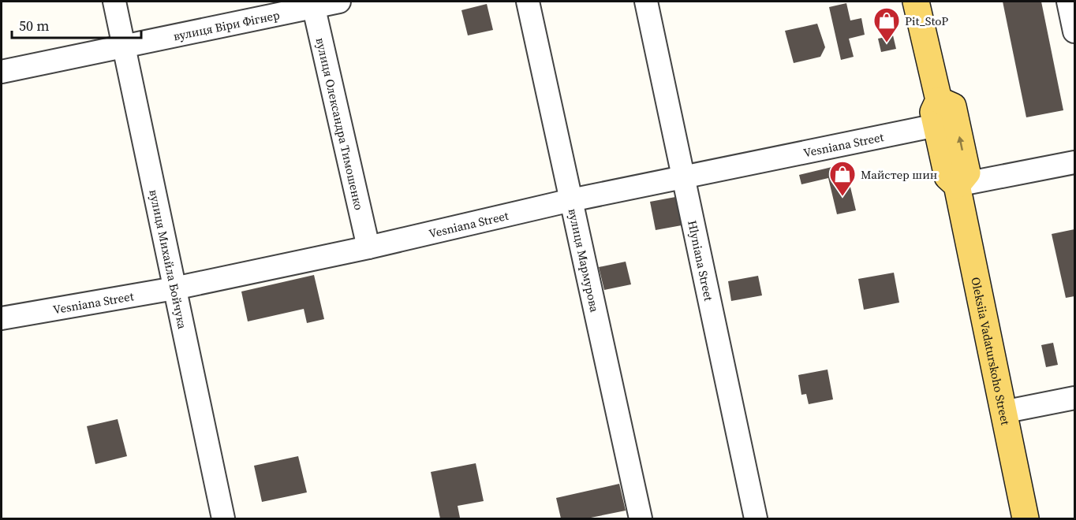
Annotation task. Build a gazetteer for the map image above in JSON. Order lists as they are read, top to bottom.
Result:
{
  "streets": {
    "main road": ["Oleksiia Vadaturskoho Street"],
    "street": [
      "вулиця Віри Фігнер",
      "вулиця Олександра Тимошенко",
      "Vesniana Street",
      "вулиця Михайла Бойчука",
      "вулиця Мармурова",
      "Hlyniana Street"
    ]
  },
  "crossings": [
    ["вулиця Віри Фігнер", "вулиця Олександра Тимошенко"],
    ["вулиця Віри Фігнер", "вулиця Михайла Бойчука"],
    ["вулиця Олександра Тимошенко", "Vesniana Street"],
    ["Vesniana Street", "вулиця Михайла Бойчука"],
    ["Vesniana Street", "вулиця Мармурова"],
    ["Vesniana Street", "Hlyniana Street"]
  ],
  "places": {
    "shop": ["Pit_StoP", "Майстер шин"]
  },
  "scale_bar": "50 m"
}
